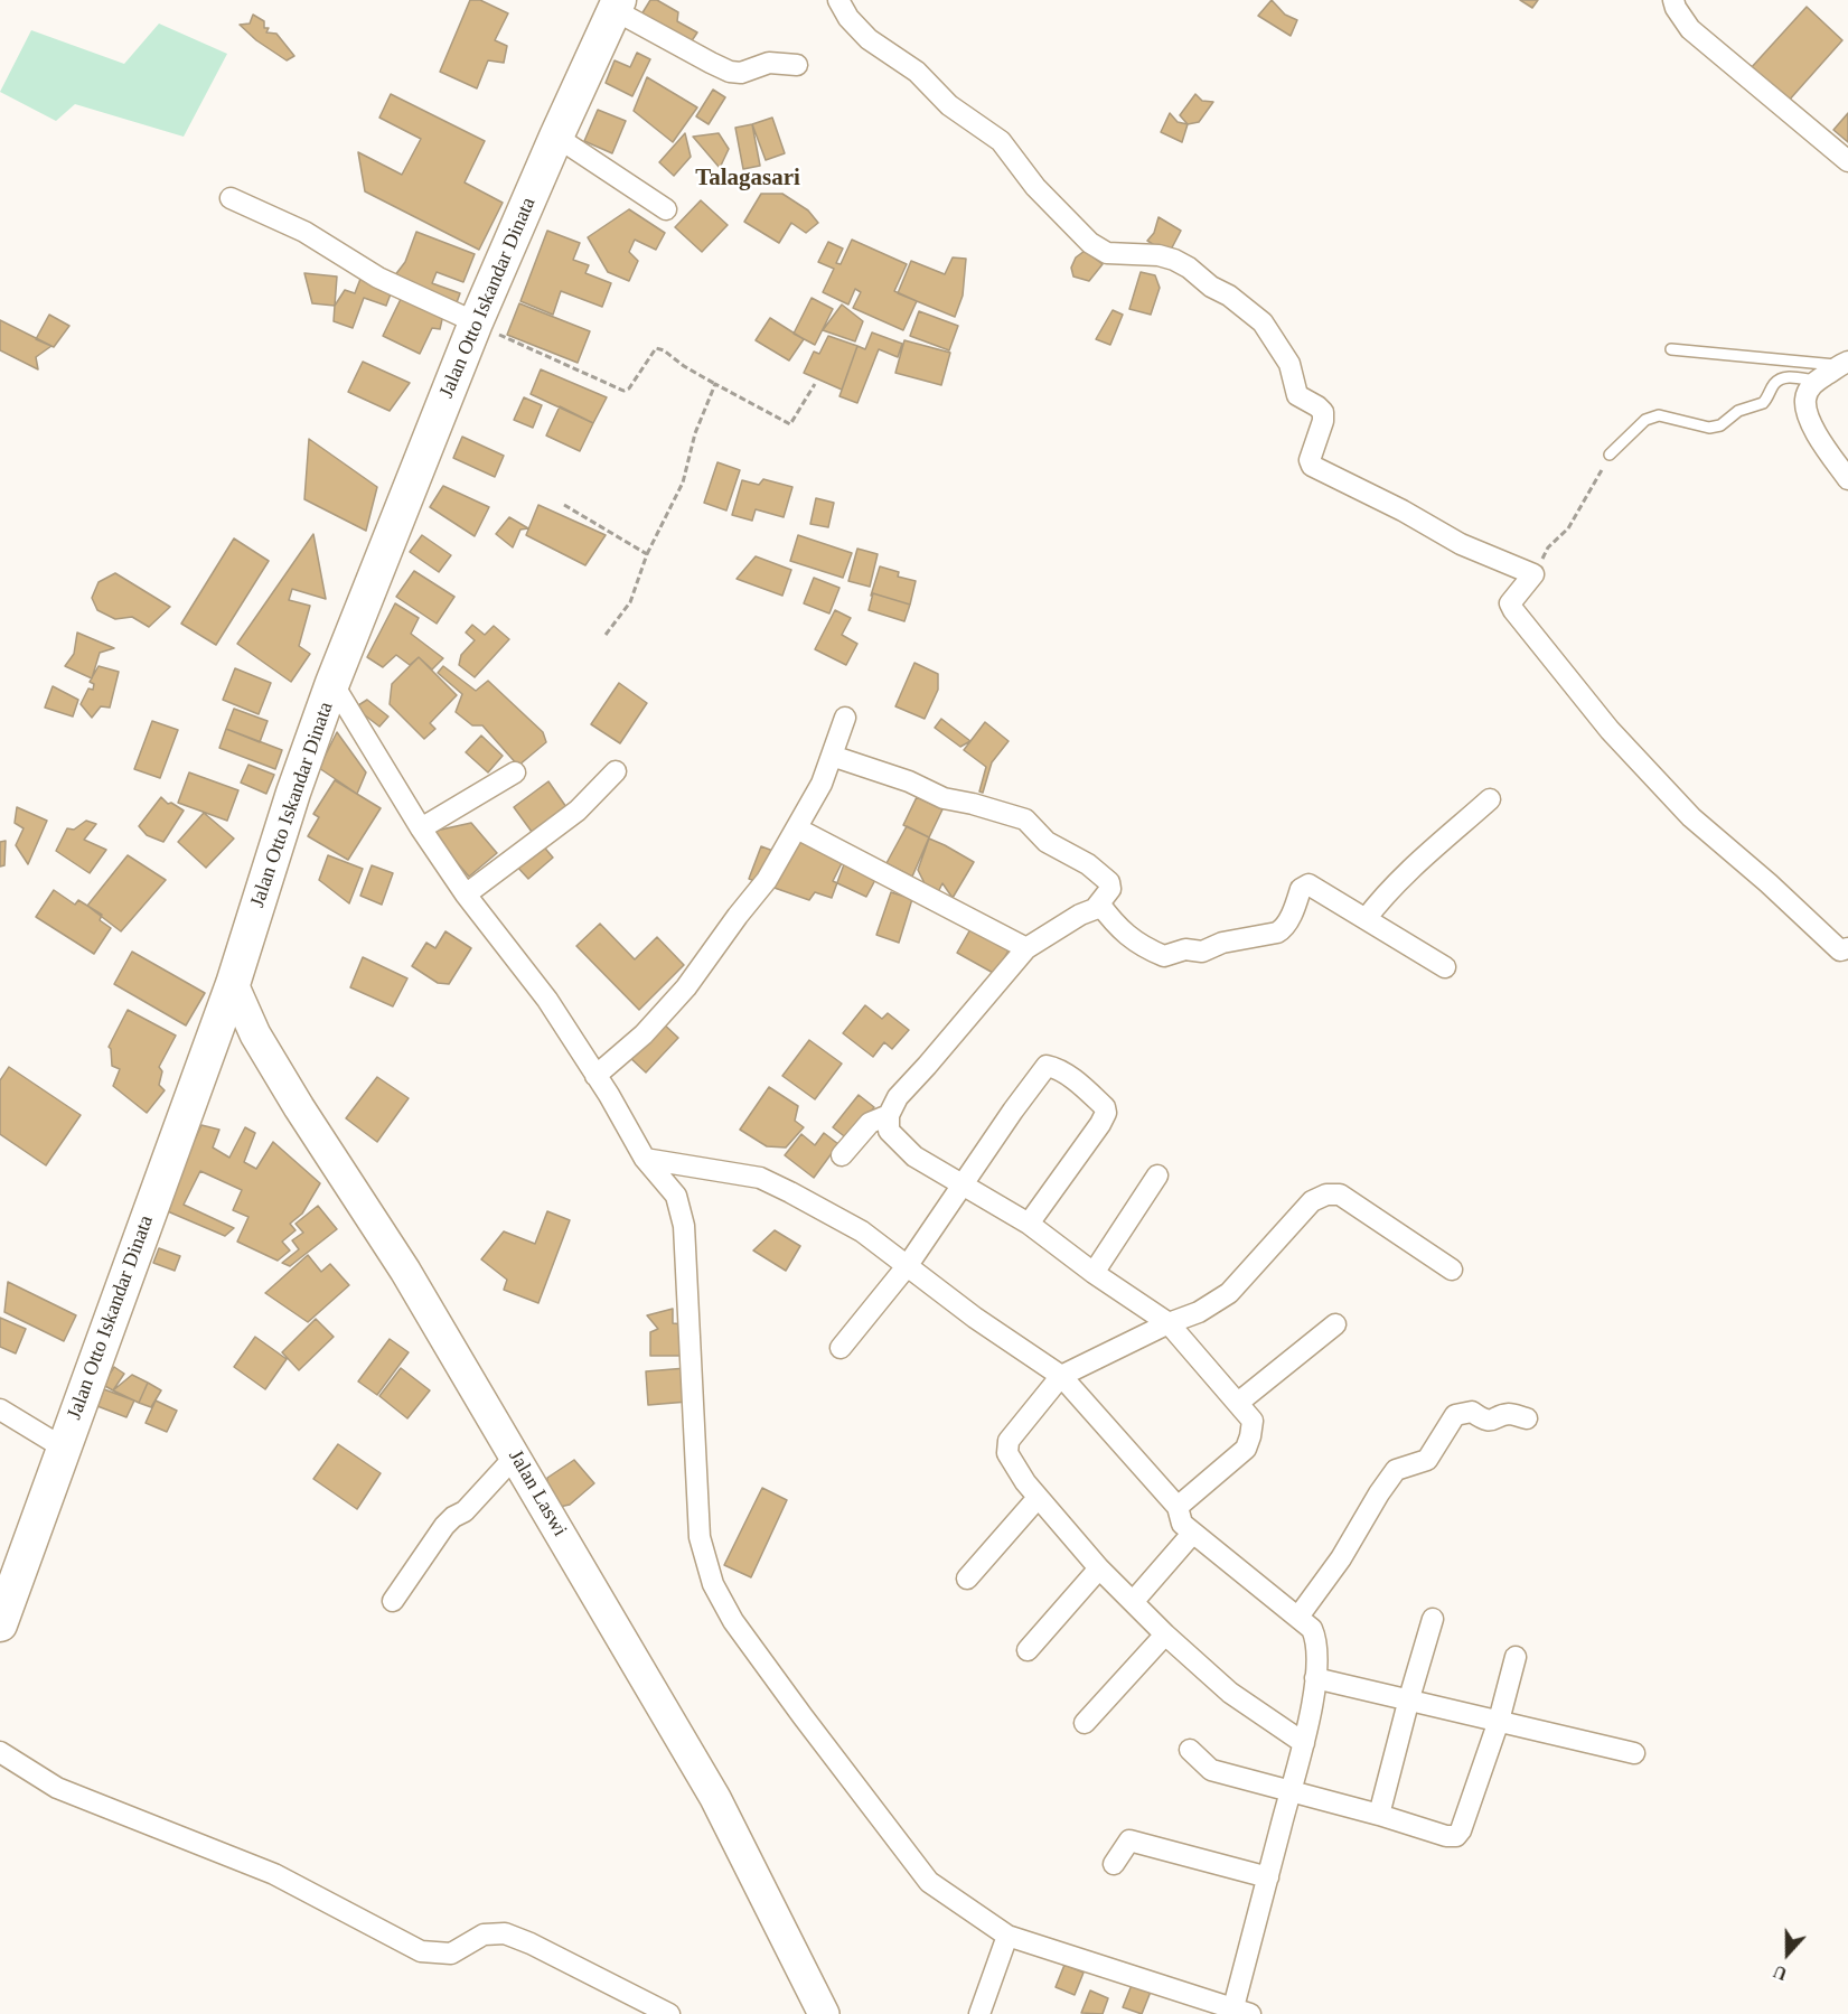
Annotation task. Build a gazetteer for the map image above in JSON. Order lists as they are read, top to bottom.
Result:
{
  "streets": {
    "main road": ["Jalan Otto Iskandar Dinata"],
    "street": ["Jalan Laswi"]
  },
  "crossings": [
    ["Jalan Otto Iskandar Dinata", "Jalan Laswi"]
  ],
  "districts": ["Talagasari"],
  "north": "bottom"
}
